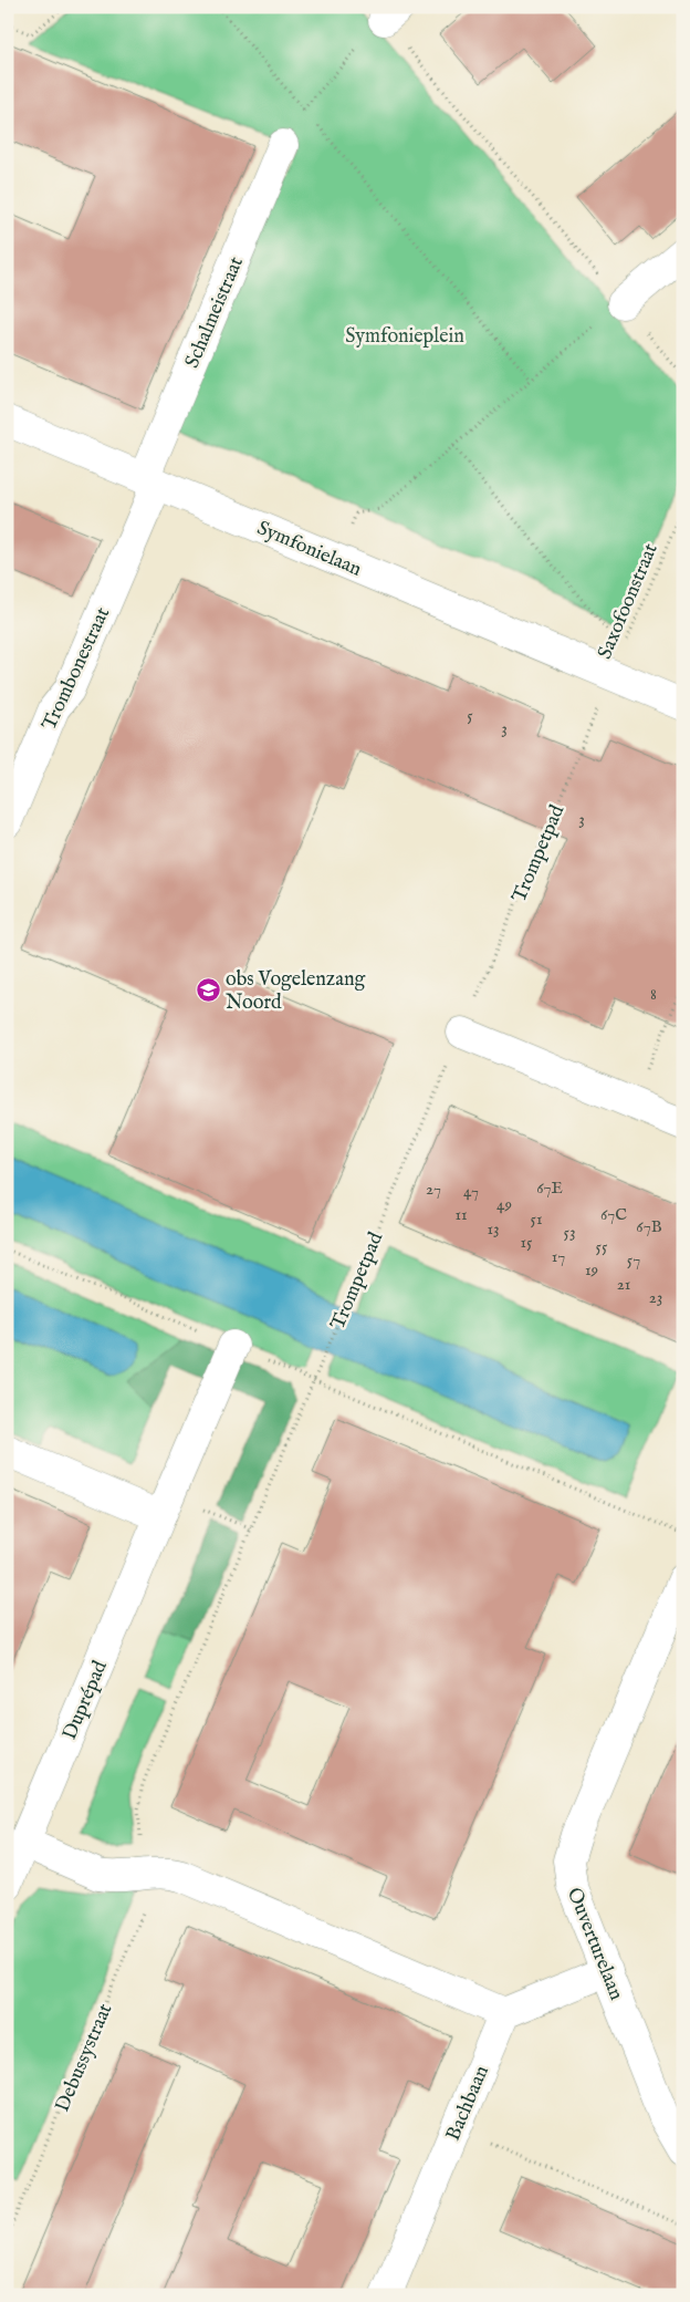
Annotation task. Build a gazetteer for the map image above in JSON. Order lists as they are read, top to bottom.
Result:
{
  "streets": {
    "street": [
      "Schalmeistraat",
      "Symfonielaan",
      "Trombonestraat",
      "Duprépad",
      "Ouverturelaan",
      "Bachbaan"
    ],
    "path": ["Saxofoonstraat", "Trompetpad", "Debussystraat"]
  },
  "crossings": [
    ["Schalmeistraat", "Symfonielaan"],
    ["Schalmeistraat", "Trombonestraat"],
    ["Symfonielaan", "Saxofoonstraat"],
    ["Symfonielaan", "Trombonestraat"],
    ["Symfonielaan", "Trompetpad"],
    ["Saxofoonstraat", "Trompetpad"],
    ["Trompetpad", "Debussystraat"]
  ],
  "parks": ["Symfonieplein"],
  "places": {
    "school or university": ["obs Vogelenzang Noord"]
  },
  "house_numbers": [
    "5",
    "3",
    "3",
    "8",
    "67E",
    "27",
    "47",
    "49",
    "11",
    "67C",
    "51",
    "67B",
    "13",
    "53",
    "15",
    "55",
    "17",
    "57",
    "19",
    "21",
    "23"
  ]
}
